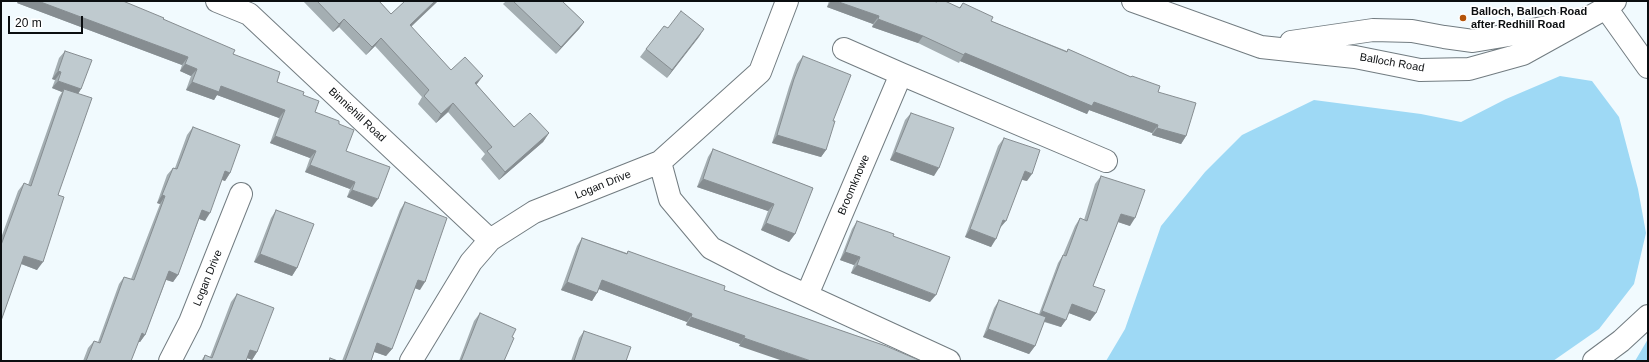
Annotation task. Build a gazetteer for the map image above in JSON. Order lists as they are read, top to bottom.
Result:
{
  "streets": {
    "street": [
      "Balloch Road",
      "Binniehill Road",
      "Logan Drive",
      "Broomknowe"
    ]
  },
  "crossings": [
    ["Binniehill Road", "Logan Drive"]
  ],
  "places": ["Balloch, Balloch Road after Redhill Road"],
  "scale_bar": "20 m"
}
